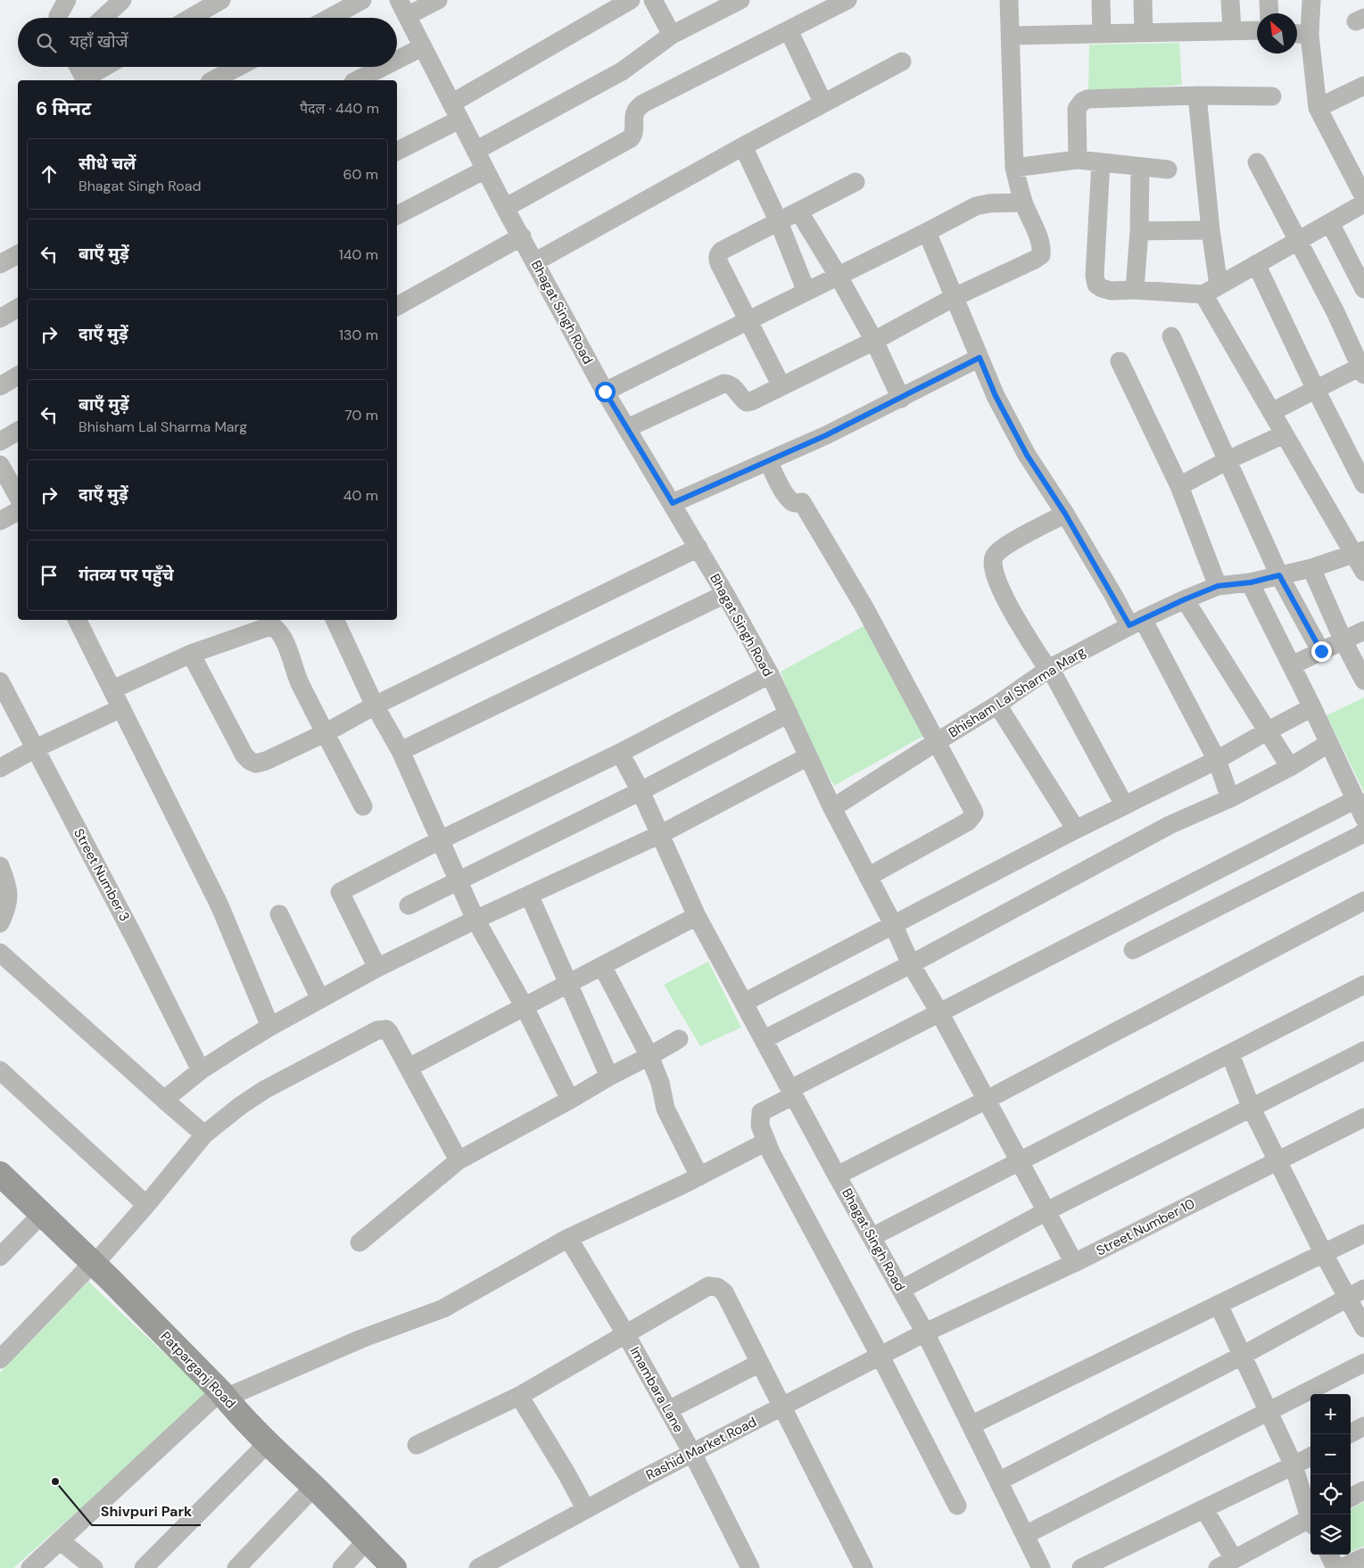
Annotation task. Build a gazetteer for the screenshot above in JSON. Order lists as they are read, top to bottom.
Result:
{
  "streets": {
    "street": [
      "Bhagat Singh Road",
      "Bhisham Lal Sharma Marg",
      "Street Number 3",
      "Street Number 10",
      "Patparganj Road",
      "Imambara Lane",
      "Rashid Market Road"
    ]
  },
  "crossings": [
    ["Bhagat Singh Road", "Bhisham Lal Sharma Marg"],
    ["Bhagat Singh Road", "Street Number 10"],
    ["Bhagat Singh Road", "Rashid Market Road"],
    ["Street Number 10", "Rashid Market Road"],
    ["Imambara Lane", "Rashid Market Road"]
  ],
  "places": ["Shivpuri Park"],
  "north": "top left",
  "page": {
    "search": "यहाँ खोजें",
    "heading": ["6 मिनट", "पैदल · 440 m"],
    "list": [
      ["सीधे चलें", "Bhagat Singh Road", "60 m"],
      ["बाएँ मुड़ें", "140 m"],
      ["दाएँ मुड़ें", "130 m"],
      ["बाएँ मुड़ें", "Bhisham Lal Sharma Marg", "70 m"],
      ["दाएँ मुड़ें", "40 m"],
      "गंतव्य पर पहुँचे"
    ],
    "map_buttons": ["+", "−"]
  }
}
